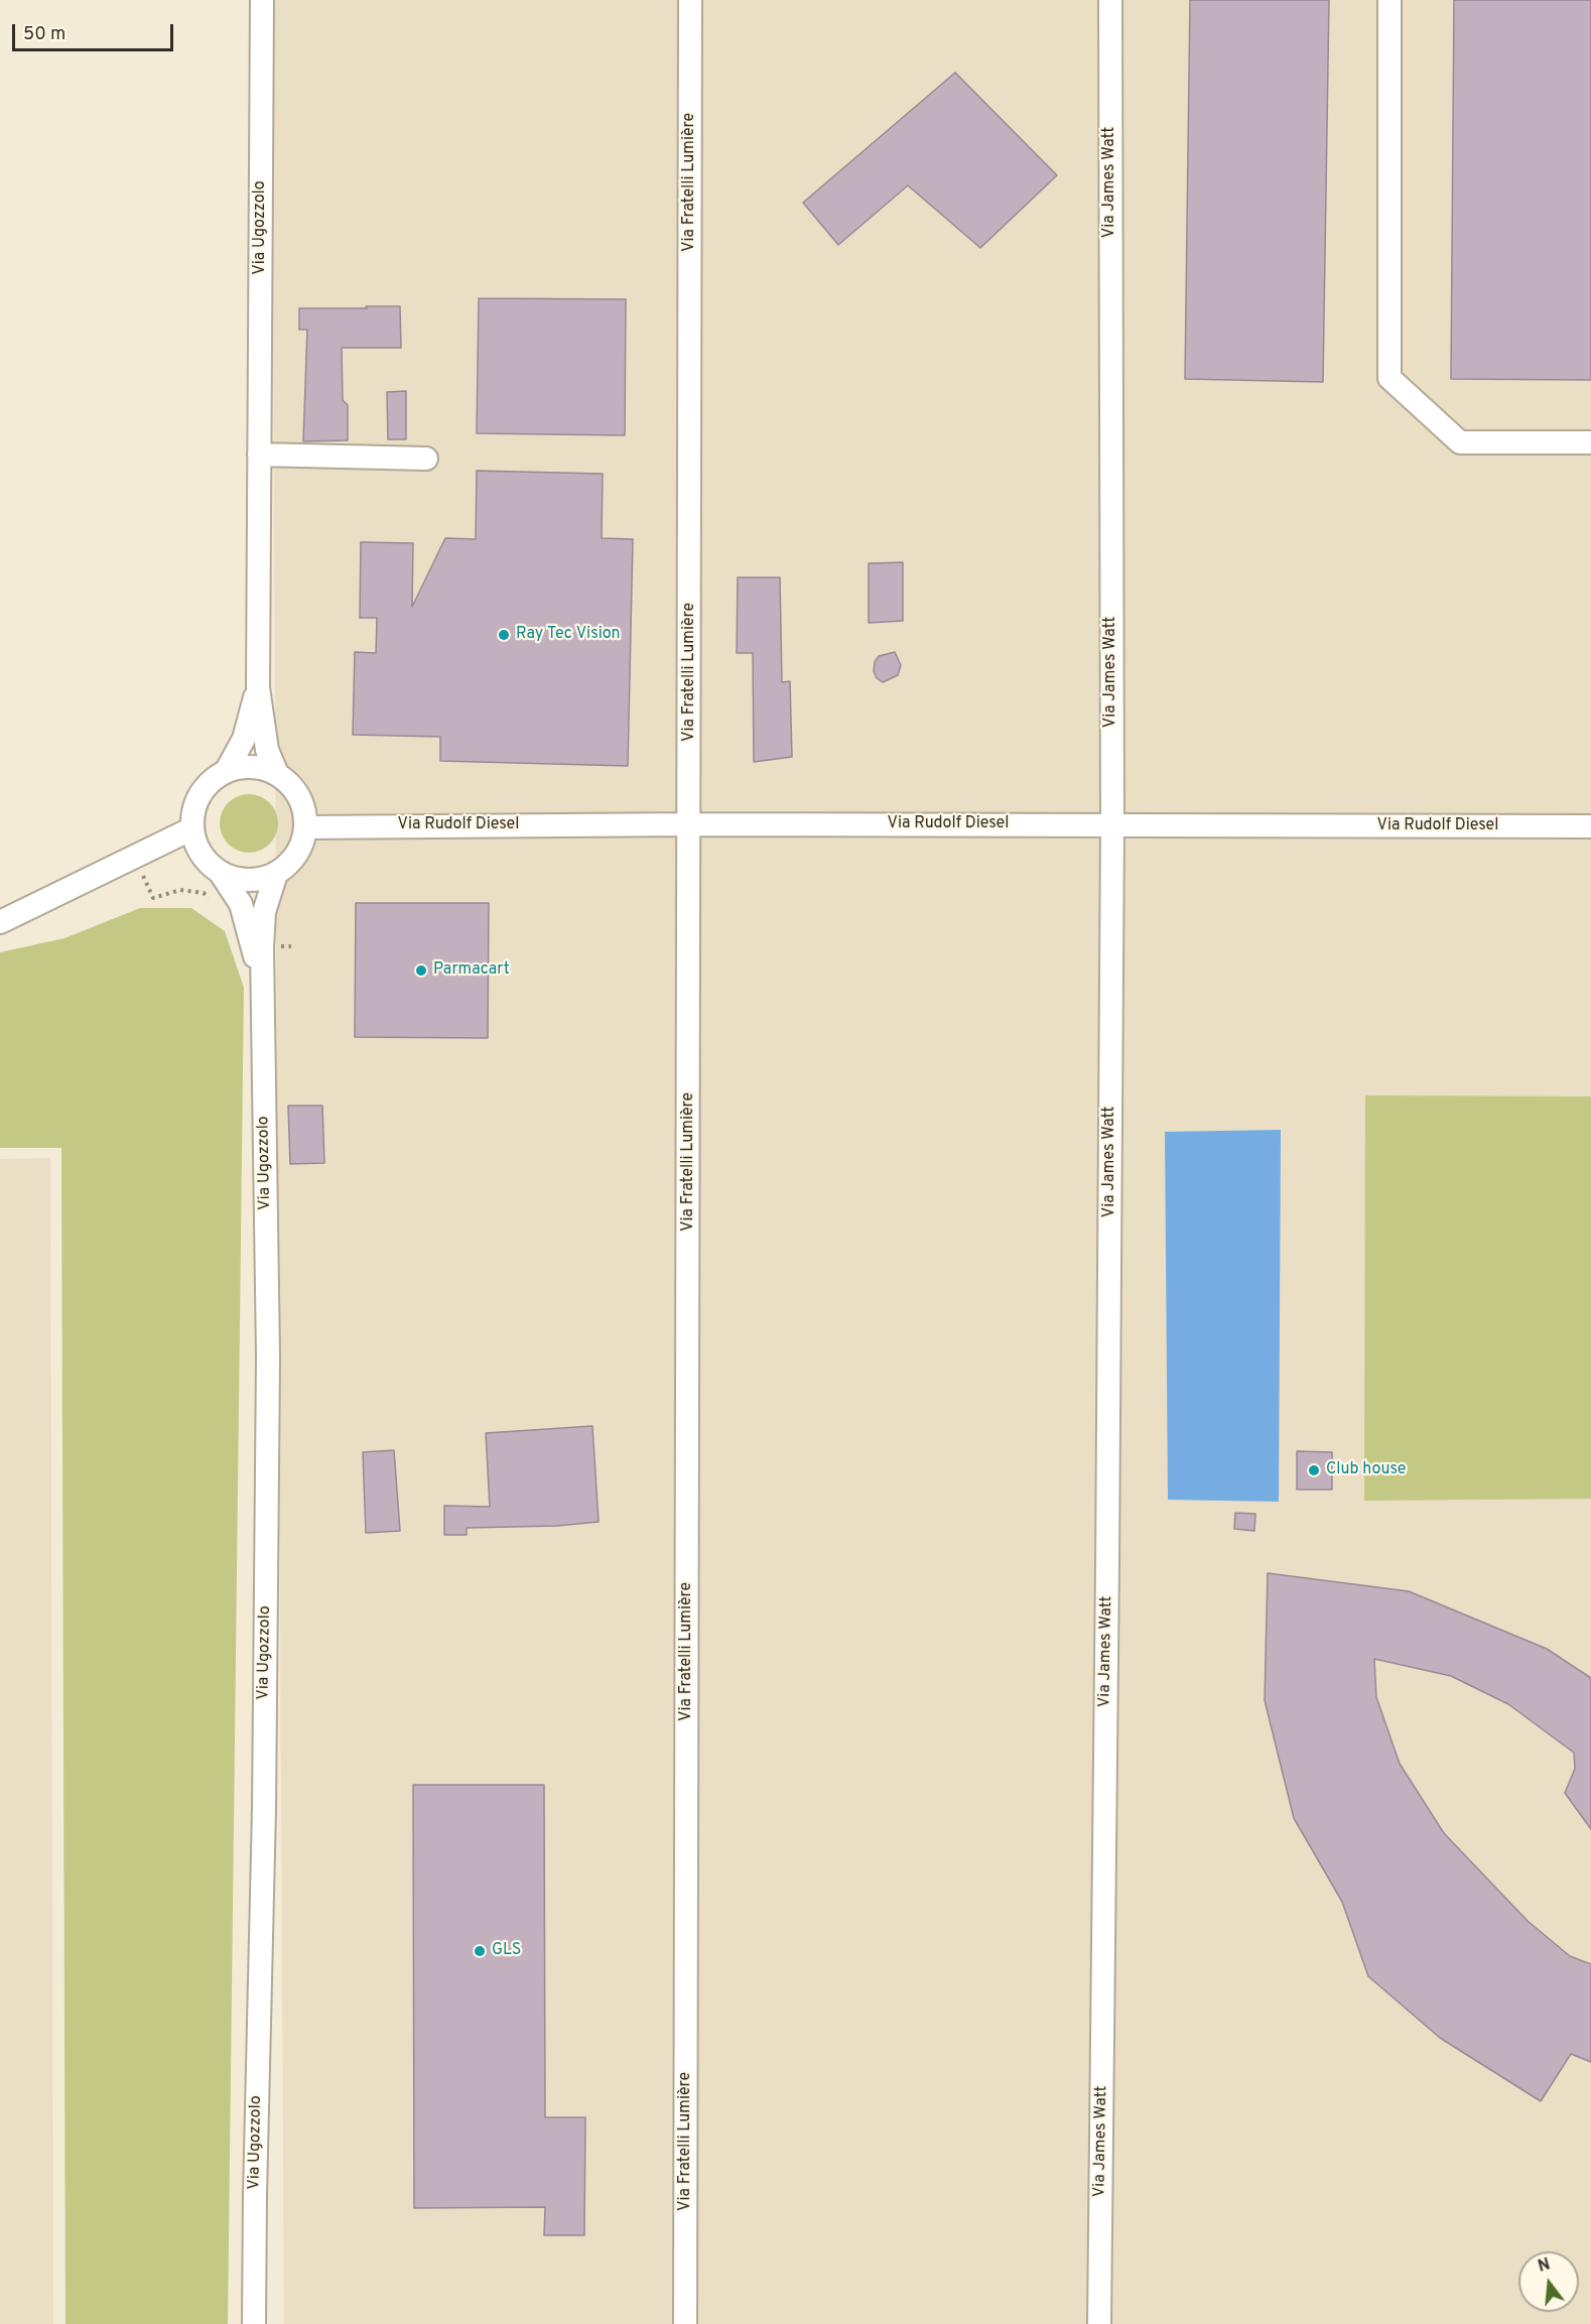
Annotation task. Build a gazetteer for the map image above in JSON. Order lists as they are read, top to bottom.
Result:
{
  "streets": {
    "street": [
      "Via Fratelli Lumière",
      "Via James Watt",
      "Via Ugozzolo",
      "Via Rudolf Diesel"
    ]
  },
  "crossings": [
    ["Via Fratelli Lumière", "Via Rudolf Diesel"],
    ["Via James Watt", "Via Rudolf Diesel"],
    ["Via Ugozzolo", "Via Rudolf Diesel"]
  ],
  "places": [
    "Ray Tec Vision",
    "Parmacart",
    "Club house",
    "GLS"
  ],
  "scale_bar": "50 m",
  "north": "top"
}
